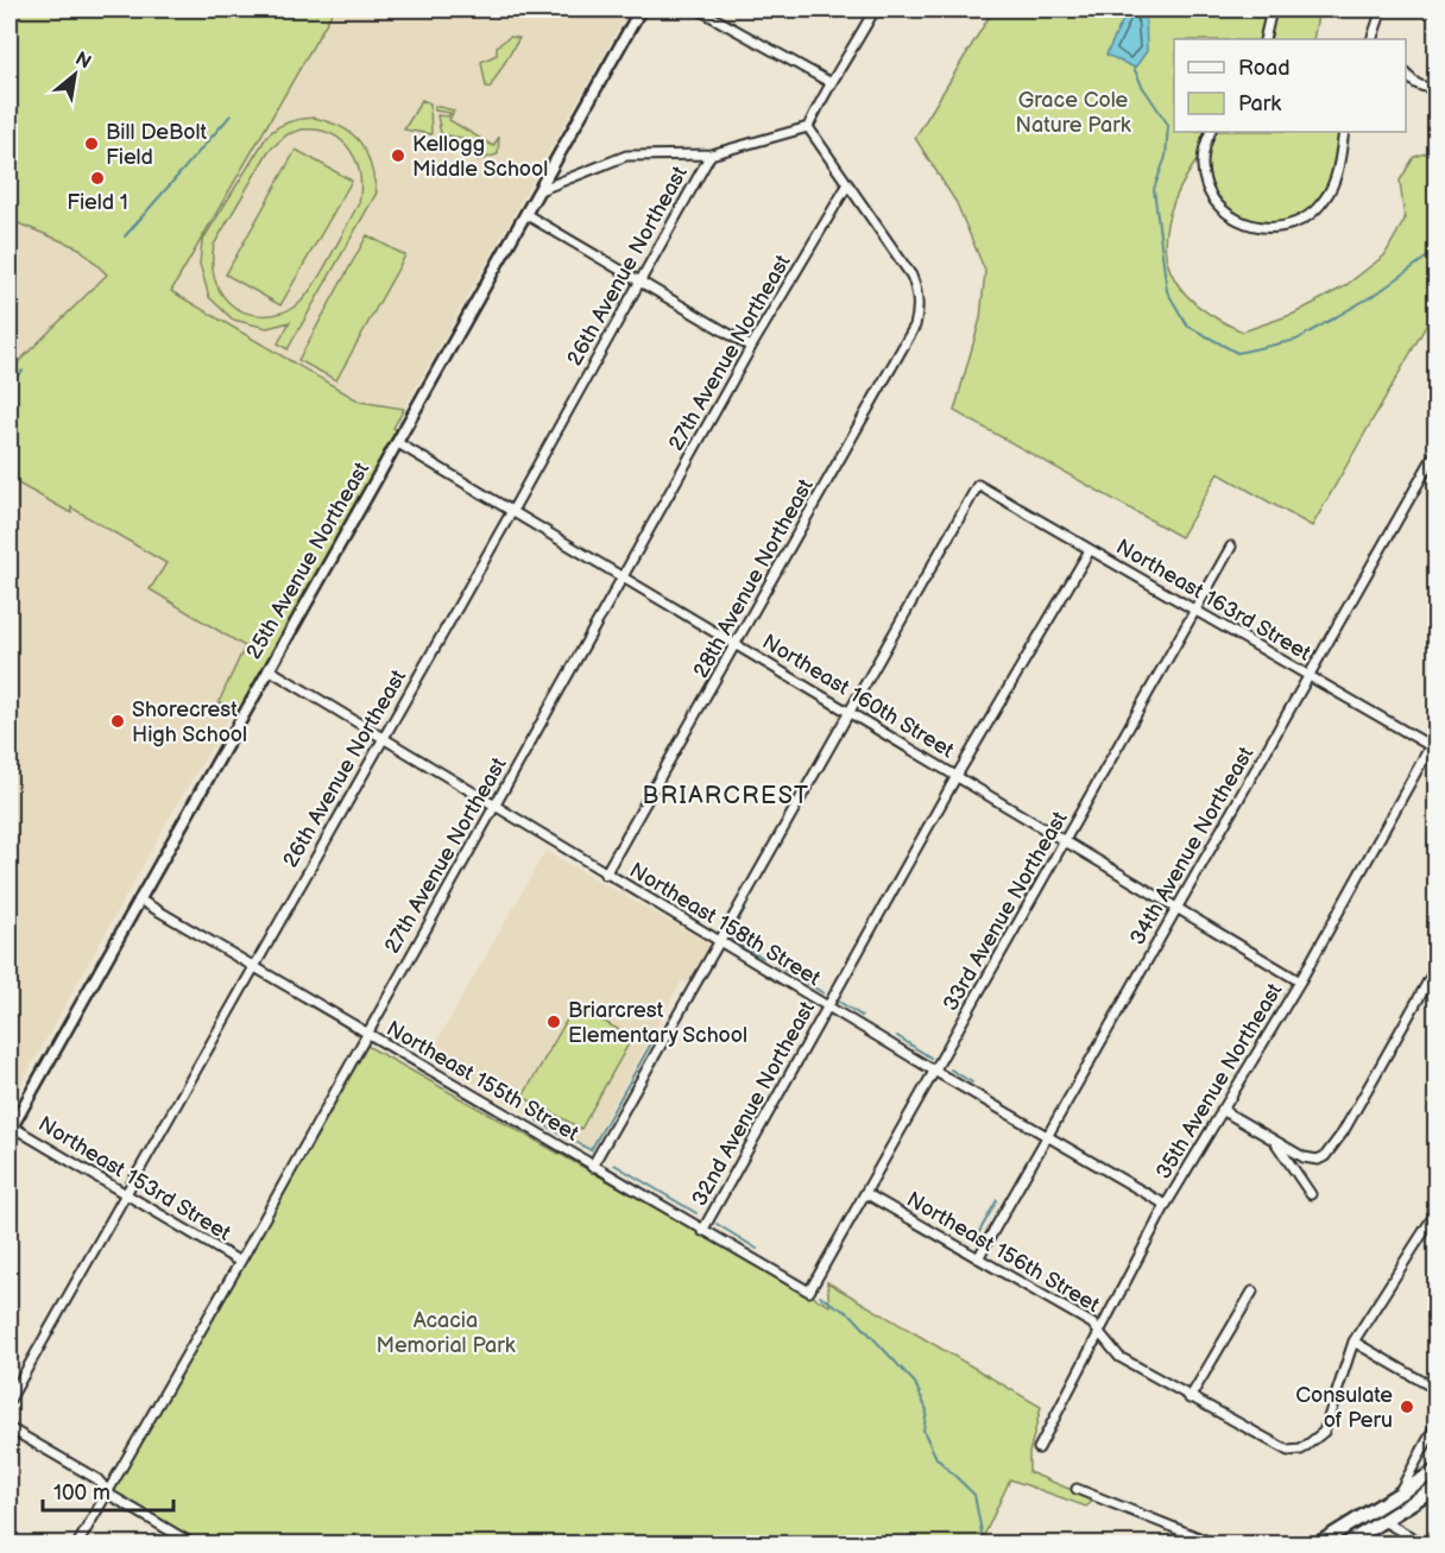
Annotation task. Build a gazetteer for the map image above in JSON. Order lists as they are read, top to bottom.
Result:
{
  "streets": {
    "street": [
      "26th Avenue Northeast",
      "27th Avenue Northeast",
      "25th Avenue Northeast",
      "28th Avenue Northeast",
      "Northeast 163rd Street",
      "Northeast 160th Street",
      "34th Avenue Northeast",
      "33rd Avenue Northeast",
      "Northeast 158th Street",
      "Northeast 155th Street",
      "35th Avenue Northeast",
      "32nd Avenue Northeast",
      "Northeast 153rd Street",
      "Northeast 156th Street"
    ]
  },
  "crossings": [
    ["26th Avenue Northeast", "Northeast 160th Street"],
    ["26th Avenue Northeast", "Northeast 158th Street"],
    ["26th Avenue Northeast", "Northeast 155th Street"],
    ["26th Avenue Northeast", "Northeast 153rd Street"],
    ["27th Avenue Northeast", "28th Avenue Northeast"],
    ["27th Avenue Northeast", "Northeast 160th Street"],
    ["27th Avenue Northeast", "Northeast 158th Street"],
    ["27th Avenue Northeast", "Northeast 155th Street"],
    ["27th Avenue Northeast", "Northeast 153rd Street"],
    ["25th Avenue Northeast", "Northeast 160th Street"],
    ["25th Avenue Northeast", "Northeast 158th Street"],
    ["25th Avenue Northeast", "Northeast 155th Street"],
    ["25th Avenue Northeast", "Northeast 153rd Street"],
    ["28th Avenue Northeast", "Northeast 160th Street"],
    ["28th Avenue Northeast", "Northeast 158th Street"],
    ["Northeast 163rd Street", "Northeast 160th Street"],
    ["Northeast 163rd Street", "34th Avenue Northeast"],
    ["Northeast 163rd Street", "33rd Avenue Northeast"],
    ["Northeast 163rd Street", "35th Avenue Northeast"],
    ["Northeast 163rd Street", "32nd Avenue Northeast"],
    ["Northeast 160th Street", "34th Avenue Northeast"],
    ["Northeast 160th Street", "33rd Avenue Northeast"],
    ["Northeast 160th Street", "35th Avenue Northeast"],
    ["Northeast 160th Street", "32nd Avenue Northeast"],
    ["34th Avenue Northeast", "Northeast 158th Street"],
    ["34th Avenue Northeast", "Northeast 156th Street"],
    ["33rd Avenue Northeast", "Northeast 158th Street"],
    ["33rd Avenue Northeast", "Northeast 155th Street"],
    ["33rd Avenue Northeast", "Northeast 156th Street"],
    ["Northeast 158th Street", "35th Avenue Northeast"],
    ["Northeast 158th Street", "32nd Avenue Northeast"],
    ["Northeast 155th Street", "32nd Avenue Northeast"],
    ["35th Avenue Northeast", "Northeast 156th Street"]
  ],
  "districts": ["BRIARCREST"],
  "parks": ["Grace Cole Nature Park", "Acacia Memorial Park"],
  "places": [
    "Bill DeBolt Field",
    "Kellogg Middle School",
    "Field 1",
    "Shorecrest High School",
    "Briarcrest Elementary School",
    "Consulate of Peru"
  ],
  "legend": ["Road", "Park"],
  "scale_bar": "100 m",
  "north": "top right"
}
